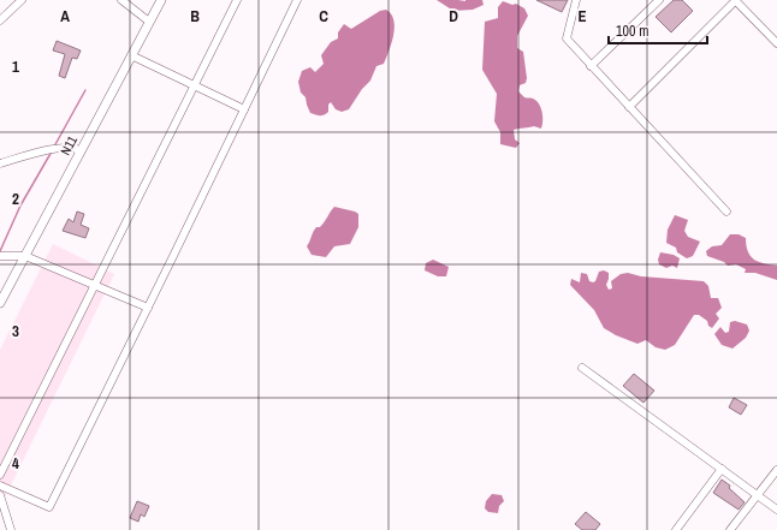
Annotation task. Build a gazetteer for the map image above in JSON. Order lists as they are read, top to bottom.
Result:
{
  "streets": {
    "main road": ["N11"]
  },
  "scale_bar": "100 m",
  "grid": {
    "columns": [
      "A",
      "B",
      "C",
      "D",
      "E"
    ],
    "rows": [
      "1",
      "2",
      "3",
      "4"
    ]
  }
}
